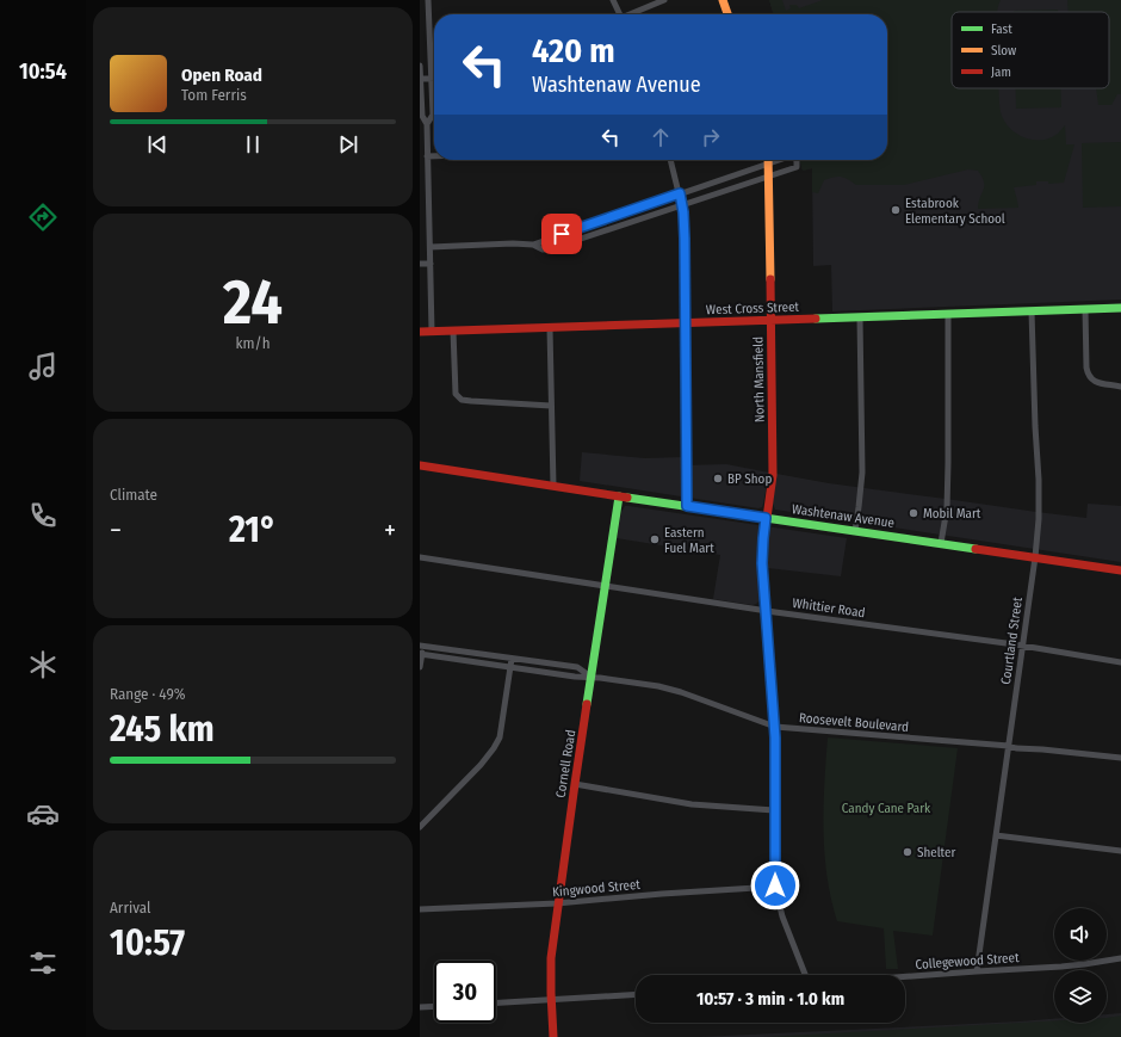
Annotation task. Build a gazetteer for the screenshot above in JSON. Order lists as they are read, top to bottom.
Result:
{
  "streets": {
    "main road": [
      "West Cross Street",
      "North Mansfield",
      "Washtenaw Avenue",
      "Cornell Road"
    ],
    "street": [
      "Whittier Road",
      "Courtland Street",
      "Roosevelt Boulevard",
      "Kingwood Street",
      "Collegewood Street"
    ]
  },
  "crossings": [
    ["West Cross Street", "North Mansfield"],
    ["West Cross Street", "Courtland Street"],
    ["North Mansfield", "Washtenaw Avenue"],
    ["Washtenaw Avenue", "Courtland Street"],
    ["Washtenaw Avenue", "Cornell Road"],
    ["Whittier Road", "Courtland Street"],
    ["Whittier Road", "Cornell Road"],
    ["Courtland Street", "Roosevelt Boulevard"],
    ["Courtland Street", "Collegewood Street"],
    ["Roosevelt Boulevard", "Cornell Road"],
    ["Cornell Road", "Kingwood Street"]
  ],
  "parks": ["Candy Cane Park"],
  "places": [
    "Estabrook Elementary School",
    "BP Shop",
    "Mobil Mart",
    "Eastern Fuel Mart",
    "Shelter"
  ],
  "legend": ["Fast", "Slow", "Jam"],
  "page": {
    "tabs": "10:54",
    "turn": ["420 m", "Washtenaw Avenue"],
    "song": ["Open Road", "Tom Ferris"],
    "tile": [
      ["24", "km/h"],
      "Climate",
      ["Range · 49%", "245 km"],
      ["Arrival", "10:57"]
    ],
    "heat": ["−", "21°", "+"],
    "limit": "30",
    "trip": "10:57 · 3 min · 1.0 km"
  }
}
